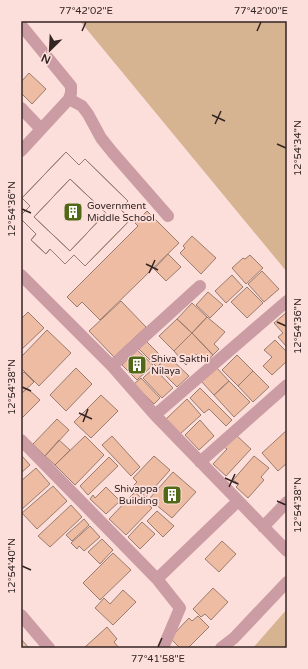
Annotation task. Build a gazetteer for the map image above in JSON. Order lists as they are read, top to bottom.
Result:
{
  "places": {
    "building": ["Government Middle School", "Shiva Sakthi Nilaya", "Shivappa Building"]
  },
  "north": "bottom left",
  "coordinates": [
    "77°42'02\"E",
    "77°42'00\"E",
    "12°54'34\"N",
    "12°54'36\"N",
    "12°54'38\"N",
    "12°54'40\"N",
    "77°41'58\"E"
  ]
}
